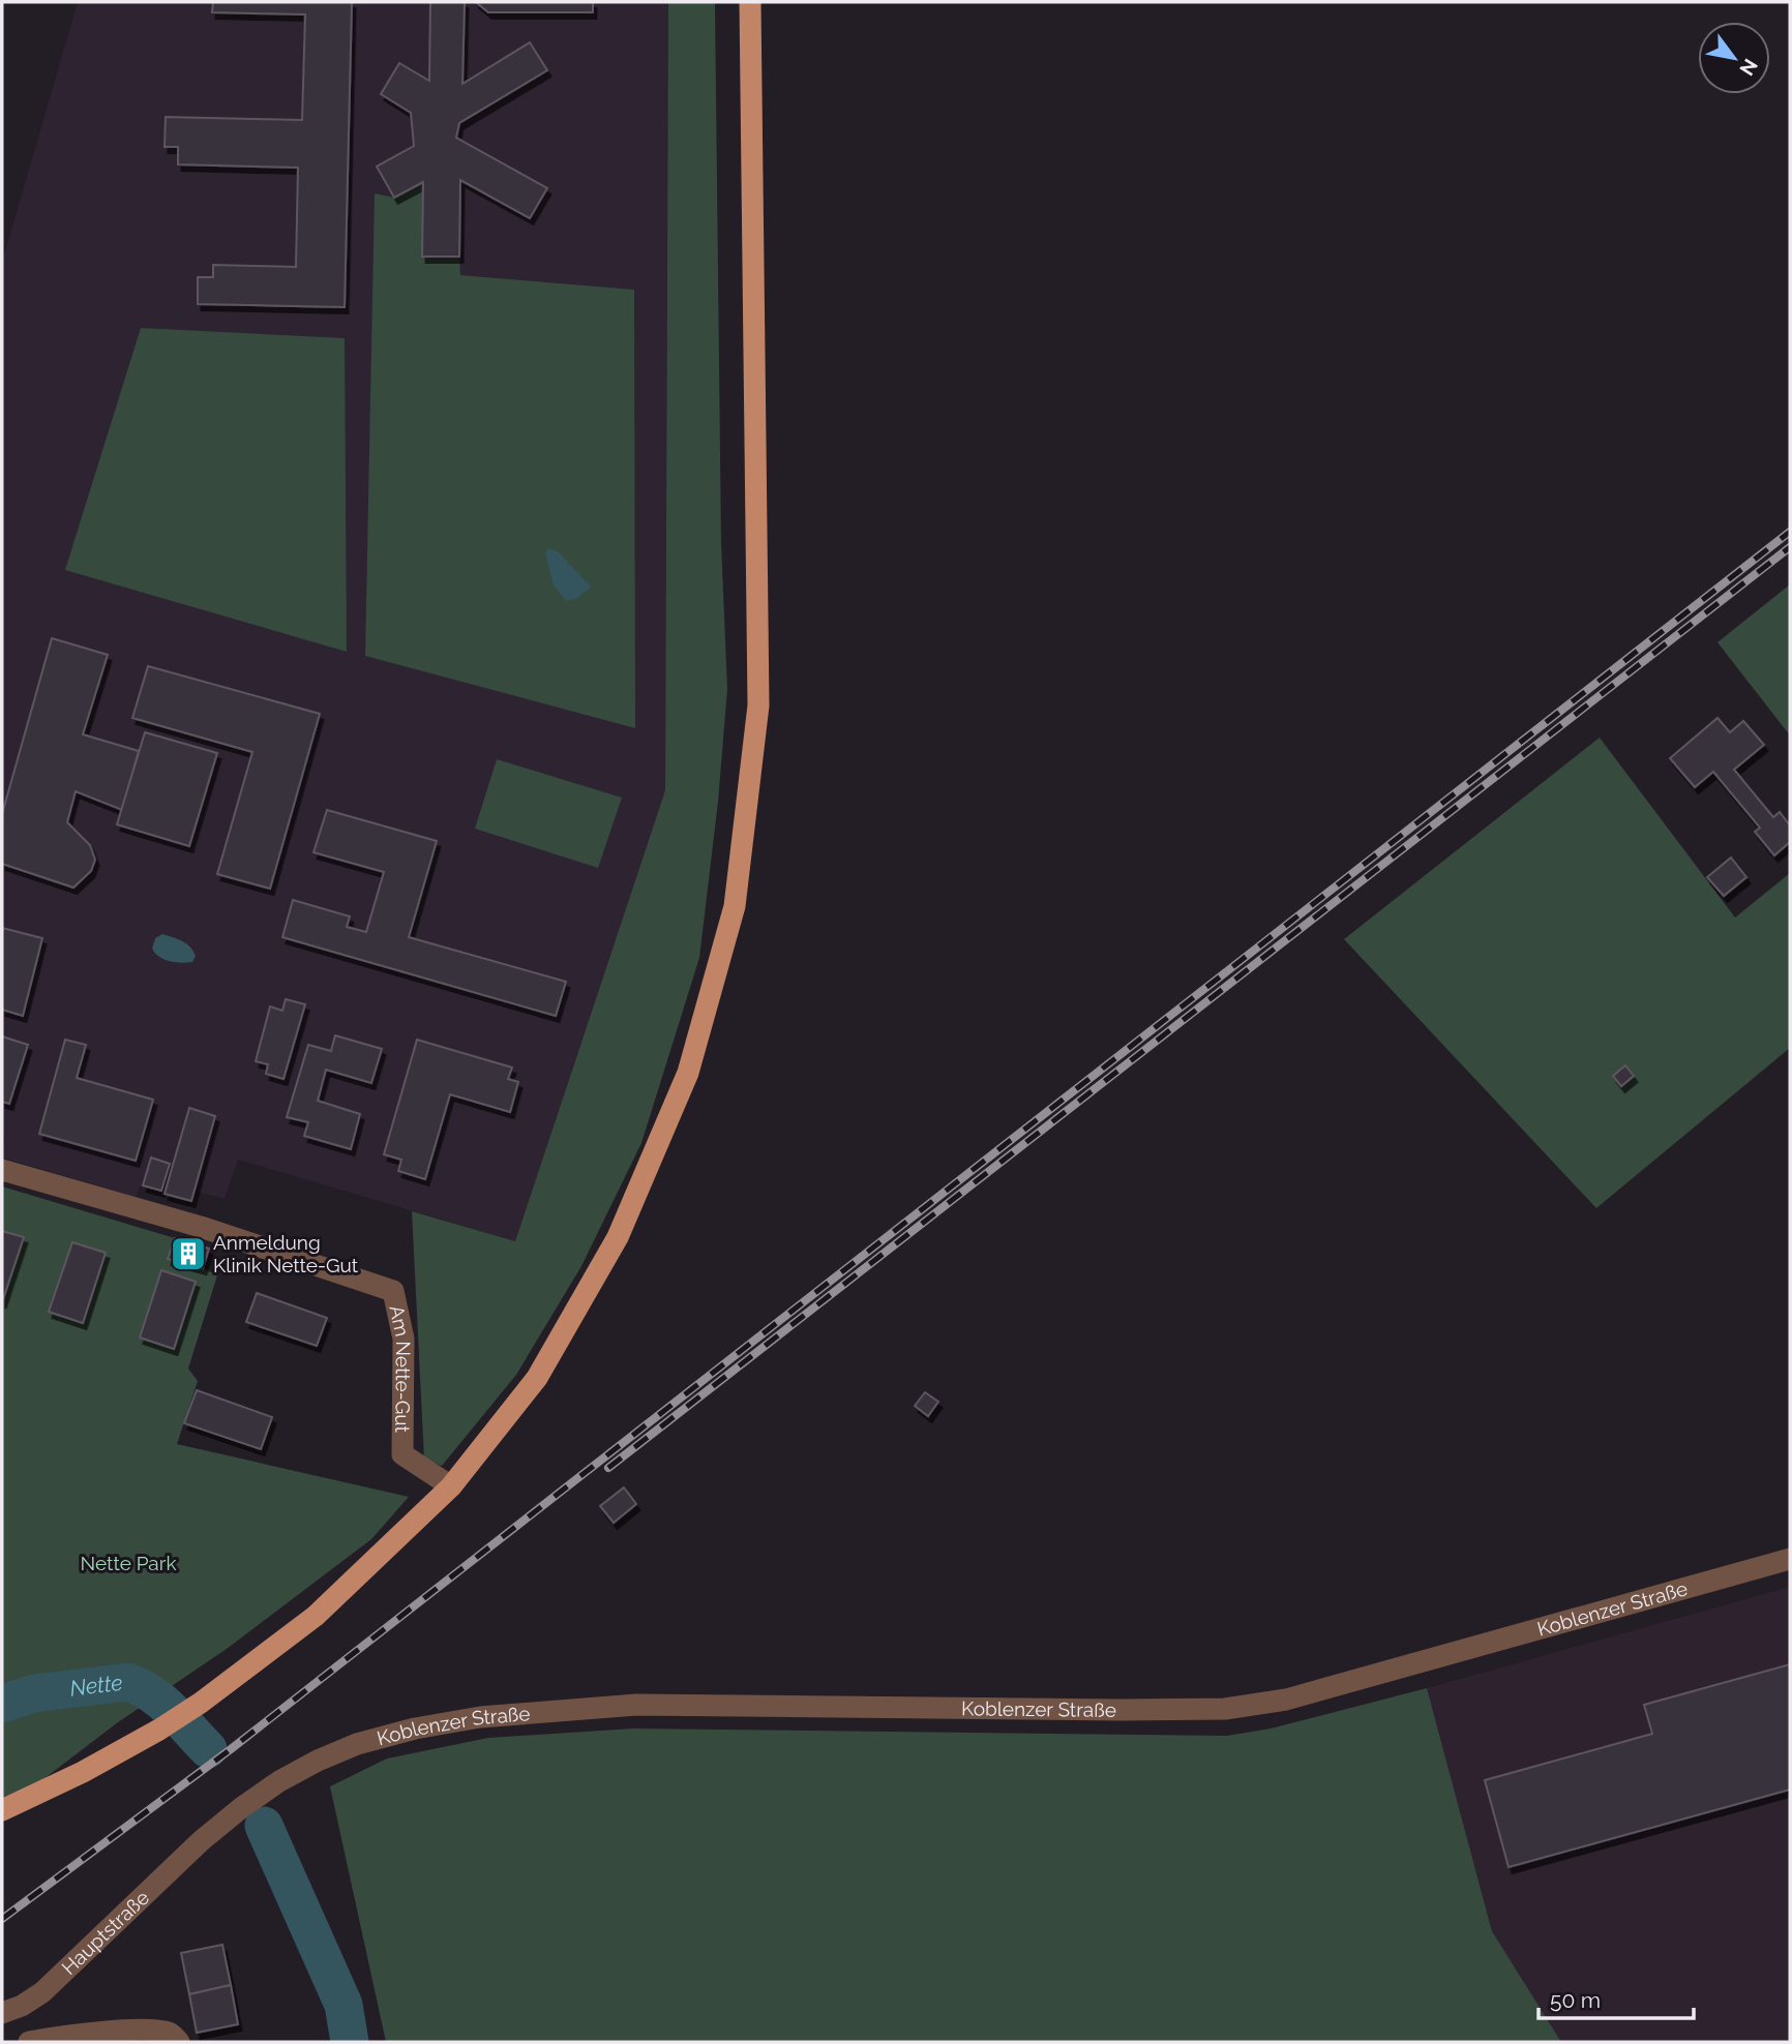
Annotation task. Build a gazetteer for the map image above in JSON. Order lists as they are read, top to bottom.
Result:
{
  "streets": {
    "street": ["Am Nette-Gut", "Koblenzer Straße", "Hauptstraße"]
  },
  "crossings": [
    ["Koblenzer Straße", "Hauptstraße"]
  ],
  "water": ["Nette"],
  "parks": ["Nette Park"],
  "places": {
    "building": ["Anmeldung Klinik Nette-Gut"]
  },
  "scale_bar": "50 m",
  "north": "bottom right"
}
